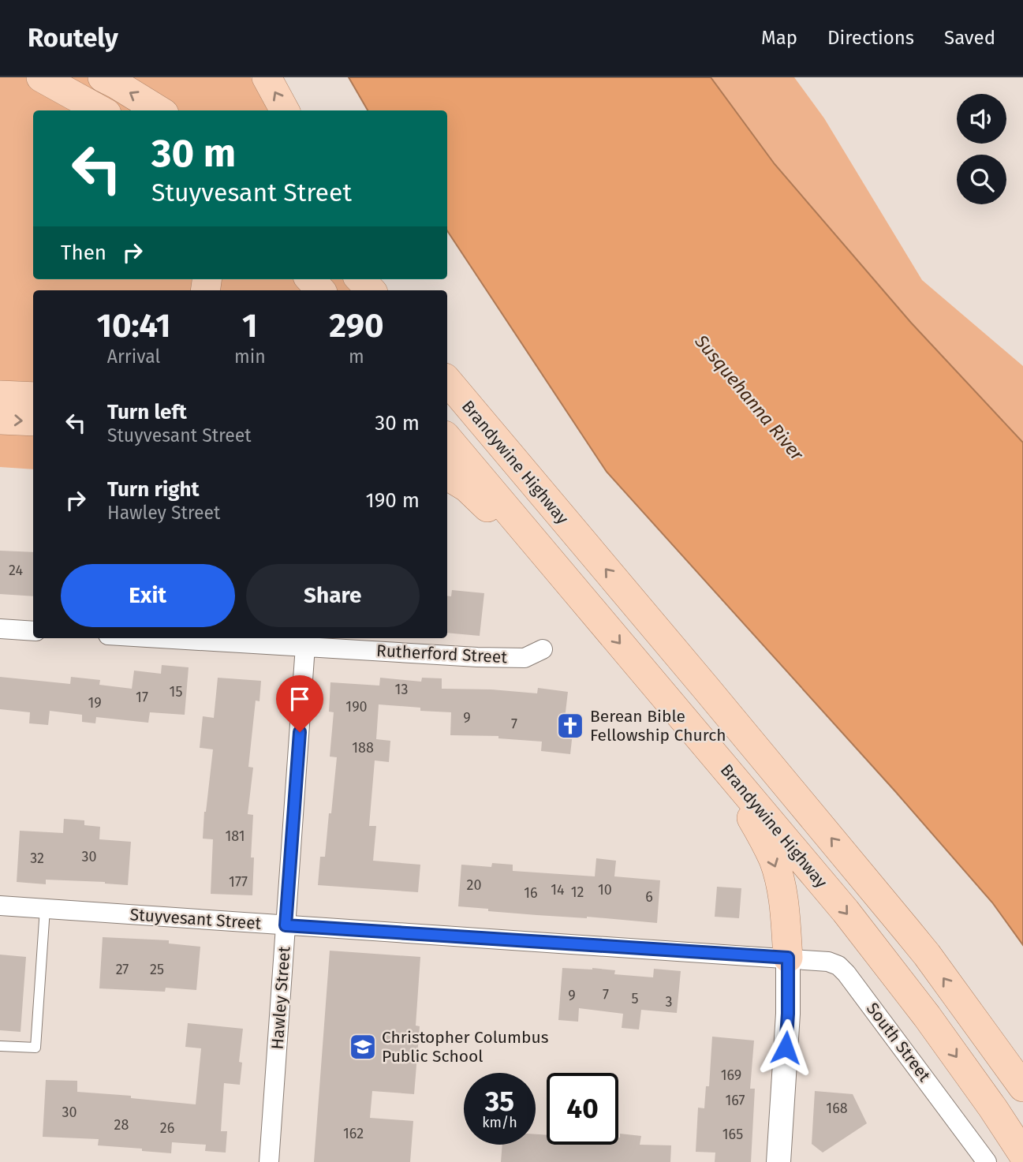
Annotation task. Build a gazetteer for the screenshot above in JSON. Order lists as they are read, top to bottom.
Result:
{
  "streets": {
    "main road": ["Brandywine Highway"],
    "street": [
      "Rutherford Street",
      "Stuyvesant Street",
      "Hawley Street",
      "South Street"
    ]
  },
  "crossings": [
    ["Rutherford Street", "Hawley Street"],
    ["Stuyvesant Street", "Hawley Street"],
    ["Stuyvesant Street", "South Street"]
  ],
  "water": ["Susquehanna River"],
  "places": {
    "church": ["Berean Bible Fellowship Church"],
    "school or university": ["Christopher Columbus Public School"]
  },
  "house_numbers": [
    "24",
    "13",
    "15",
    "17",
    "19",
    "190",
    "9",
    "7",
    "188",
    "181",
    "30",
    "32",
    "177",
    "20",
    "14",
    "10",
    "12",
    "16",
    "6",
    "27",
    "25",
    "7",
    "9",
    "5",
    "3",
    "169",
    "167",
    "168",
    "30",
    "28",
    "26",
    "162",
    "165"
  ],
  "page": {
    "header": "Routely",
    "nav": ["Map", "Directions", "Saved"],
    "turn": ["30 m", "Stuyvesant Street"],
    "then": "Then",
    "eta": [
      "10:41",
      "Arrival",
      "1",
      "min",
      "290",
      "m"
    ],
    "list": [
      {
        "name": "Turn left",
        "note": "Stuyvesant Street",
        "value": "30 m"
      },
      {
        "name": "Turn right",
        "note": "Hawley Street",
        "value": "190 m"
      }
    ],
    "buttons": ["Exit", "Share"],
    "speed": "35 km/h",
    "limit": "40"
  }
}
